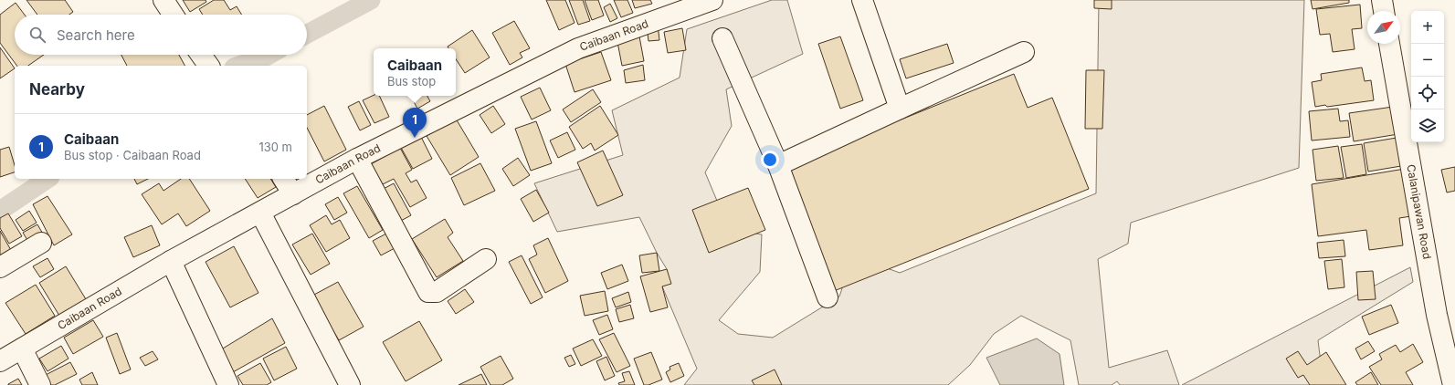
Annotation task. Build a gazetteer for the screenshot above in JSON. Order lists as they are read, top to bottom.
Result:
{
  "streets": {
    "street": ["Caibaan Road", "Calanipawan Road"]
  },
  "north": "top right",
  "page": {
    "map_buttons": ["+", "−"],
    "search": "Search here",
    "popup": ["Caibaan", "Bus stop"],
    "heading": "Nearby",
    "pins": "1",
    "list": [
      {
        "mark": "1",
        "name": "Caibaan",
        "note": "Bus stop · Caibaan Road",
        "value": "130 m"
      }
    ]
  }
}
